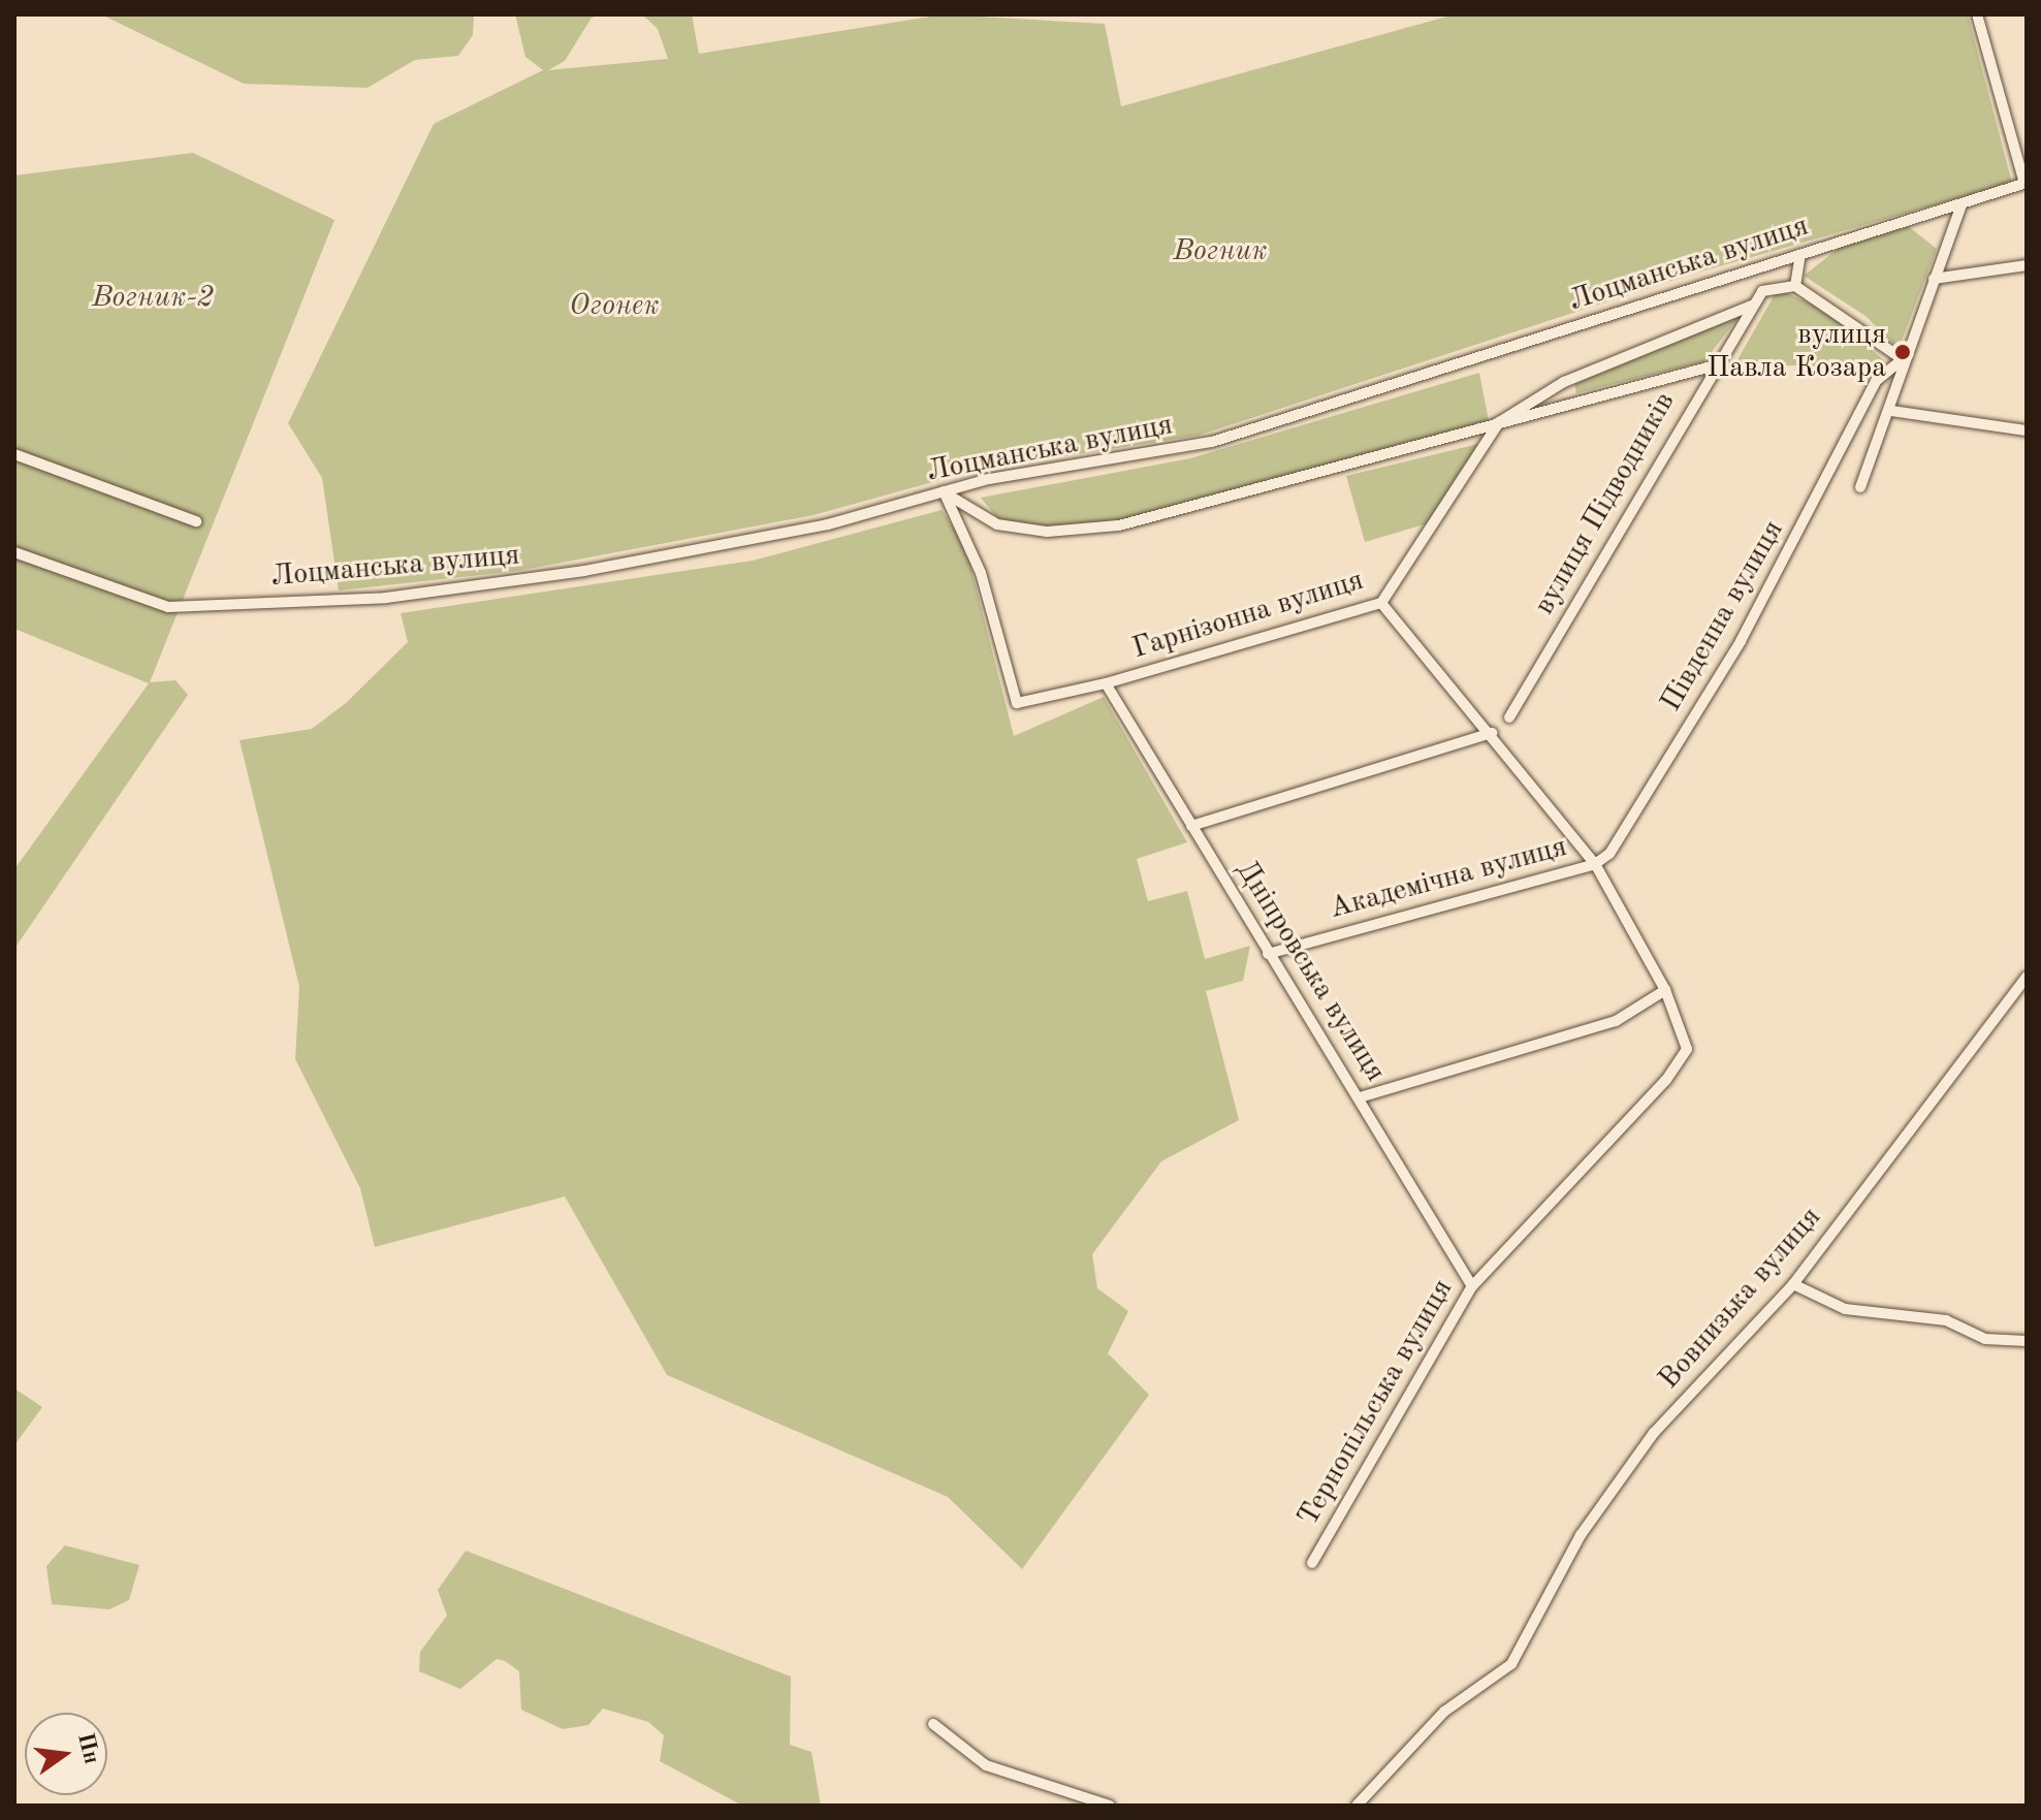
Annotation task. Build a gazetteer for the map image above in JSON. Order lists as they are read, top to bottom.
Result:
{
  "streets": {
    "street": [
      "Лоцманська вулиця",
      "вулиця Підводників",
      "Гарнізонна вулиця",
      "Південна вулиця",
      "Академічна вулиця",
      "Дніпровська вулиця",
      "Вовнизька вулиця",
      "Тернопільська вулиця"
    ]
  },
  "crossings": [
    ["Лоцманська вулиця", "Гарнізонна вулиця"],
    ["Гарнізонна вулиця", "Дніпровська вулиця"],
    ["Південна вулиця", "Академічна вулиця"],
    ["Академічна вулиця", "Дніпровська вулиця"],
    ["Дніпровська вулиця", "Тернопільська вулиця"]
  ],
  "parks": ["Вогник", "Вогник-2", "Огонек"],
  "places": ["вулиця Павла Козара"],
  "north": "right"
}
